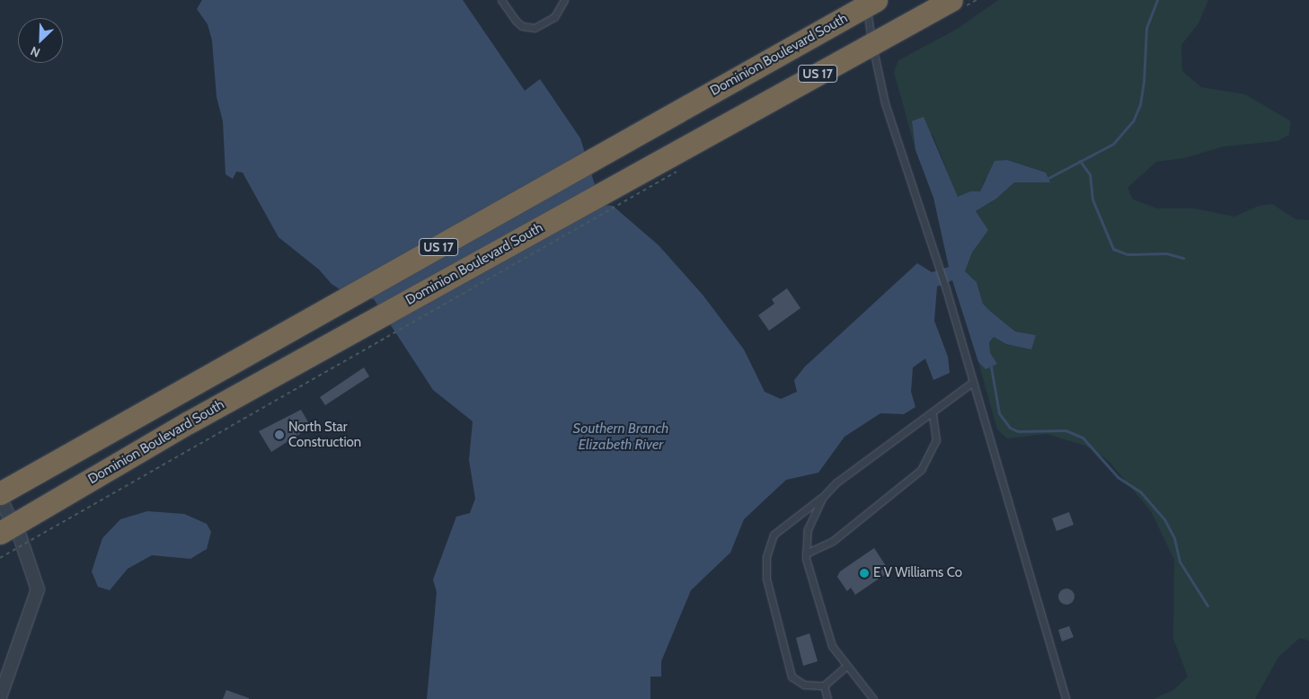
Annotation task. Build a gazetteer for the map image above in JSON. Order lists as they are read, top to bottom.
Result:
{
  "streets": {
    "highway": ["Dominion Boulevard South", "US 17"]
  },
  "water": ["Southern Branch Elizabeth River"],
  "places": ["North Star Construction", "E V Williams Co"],
  "north": "bottom left"
}
